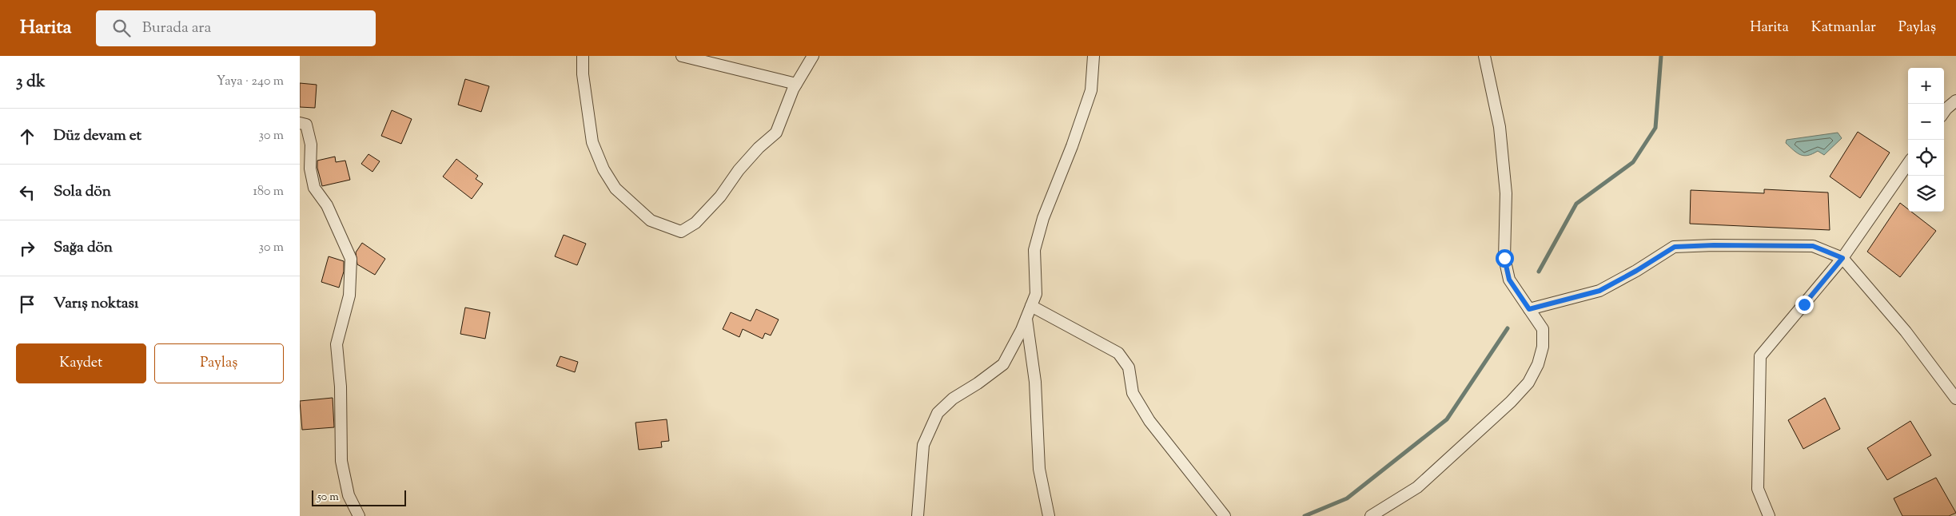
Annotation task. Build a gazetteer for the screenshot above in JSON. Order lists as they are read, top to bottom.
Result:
{
  "scale_bar": "50 m",
  "page": {
    "header": "Harita",
    "search": "Burada ara",
    "nav": ["Harita", "Katmanlar", "Paylaş"],
    "heading": ["3 dk", "Yaya · 240 m"],
    "map_buttons": ["+", "−"],
    "list": [
      ["Düz devam et", "30 m"],
      ["Sola dön", "180 m"],
      ["Sağa dön", "30 m"],
      "Varış noktası"
    ],
    "buttons": ["Kaydet", "Paylaş"],
    "scale": "50 m"
  }
}
